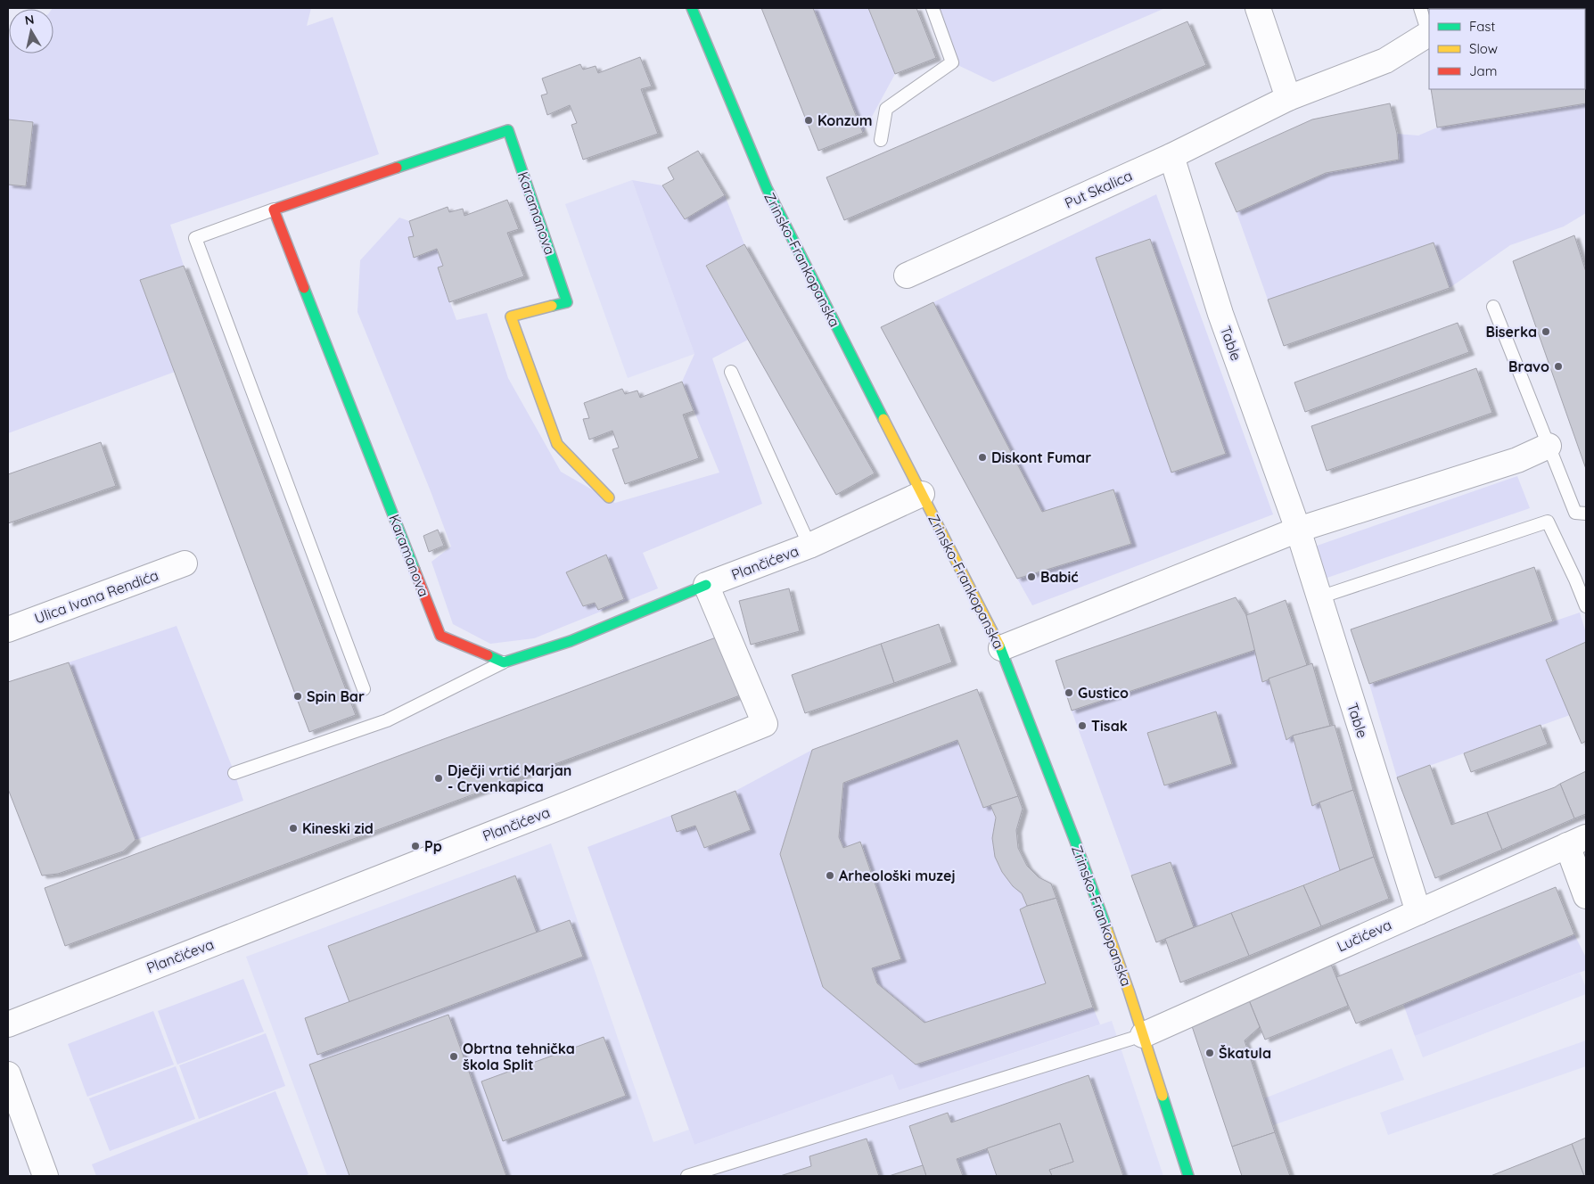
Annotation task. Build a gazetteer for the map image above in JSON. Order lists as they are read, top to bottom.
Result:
{
  "streets": {
    "street": [
      "Put Skalica",
      "Karamanova",
      "Zrinsko-Frankopanska",
      "Table",
      "Plančićeva",
      "Ulica Ivana Rendića",
      "Lučićeva"
    ]
  },
  "crossings": [
    ["Put Skalica", "Table"],
    ["Zrinsko-Frankopanska", "Plančićeva"],
    ["Zrinsko-Frankopanska", "Lučićeva"],
    ["Table", "Lučićeva"]
  ],
  "places": [
    "Konzum",
    "Biserka",
    "Bravo",
    "Diskont Fumar",
    "Babić",
    "Gustico",
    "Spin Bar",
    "Tisak",
    "Dječji vrtić Marjan - Crvenkapica",
    "Kineski zid",
    "Pp",
    "Arheološki muzej",
    "Škatula",
    "Obrtna tehnička škola Split"
  ],
  "legend": ["Fast", "Slow", "Jam"],
  "north": "top"
}
